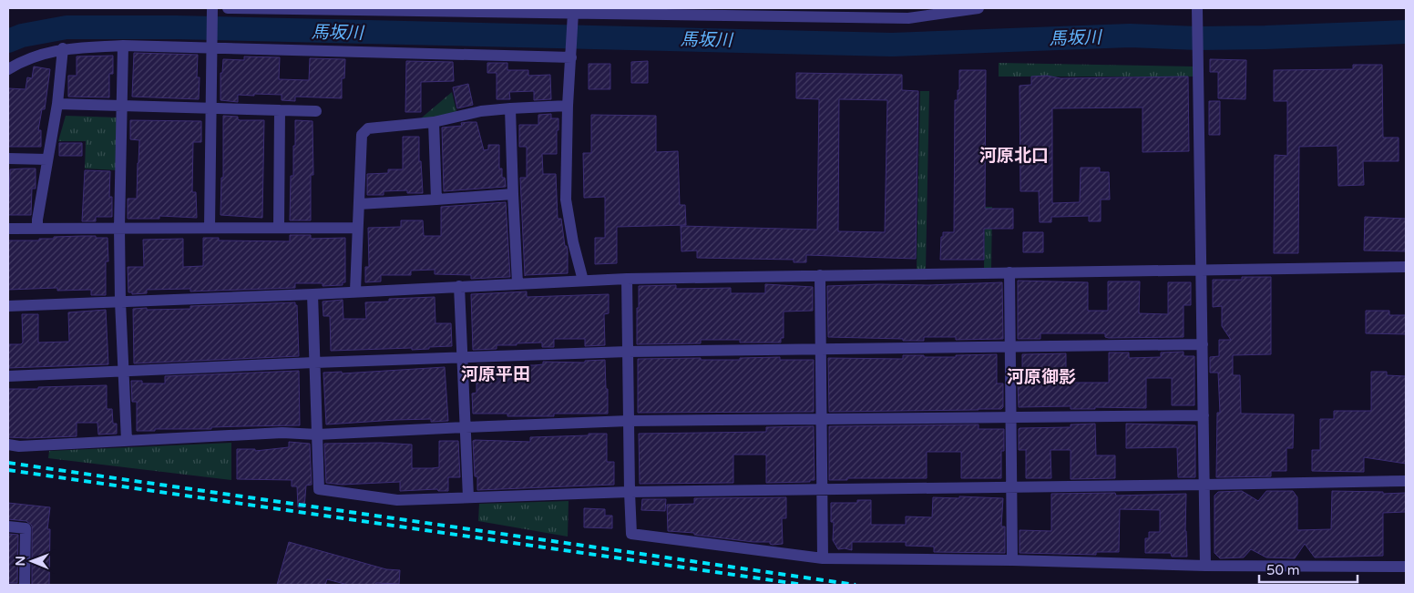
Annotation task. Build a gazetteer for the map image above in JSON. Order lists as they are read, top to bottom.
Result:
{
  "districts": ["河原北口", "河原平田", "河原御影"],
  "water": ["馬坂川"],
  "scale_bar": "50 m",
  "north": "left"
}
